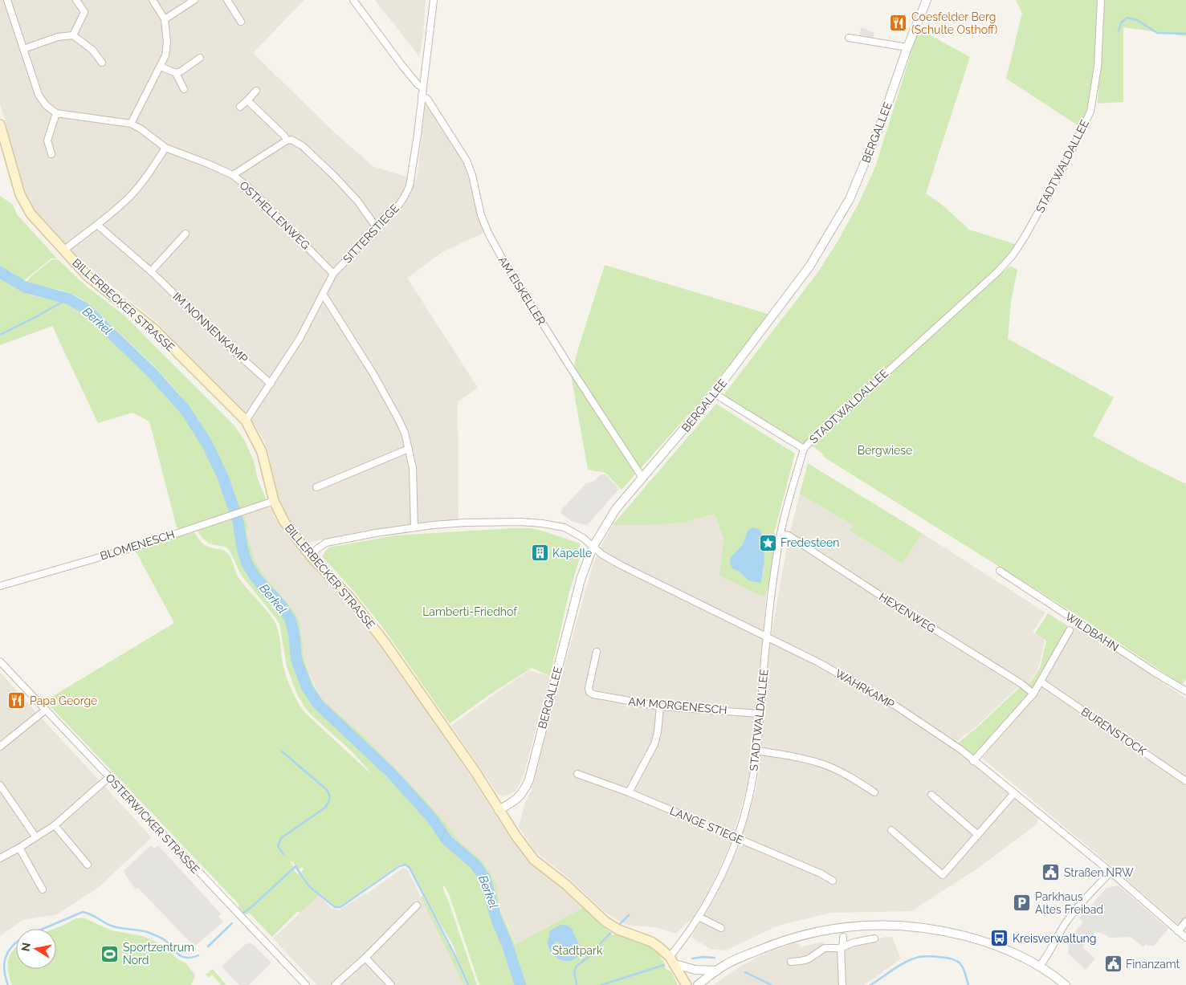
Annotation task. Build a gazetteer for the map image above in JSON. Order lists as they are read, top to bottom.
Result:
{
  "streets": {
    "main road": ["BILLERBECKER STRASSE"],
    "street": [
      "BERGALLEE",
      "STADTWALDALLEE",
      "OSTHELLENWEG",
      "SITTERSTIEGE",
      "AM EISKELLER",
      "IM NONNENKAMP",
      "BLOMENESCH",
      "HEXENWEG",
      "WILDBAHN",
      "WAHRKAMP",
      "AM MORGENESCH",
      "BURENSTOCK",
      "OSTERWICKER STRASSE",
      "LANGE STIEGE"
    ]
  },
  "crossings": [
    ["BERGALLEE", "AM EISKELLER"],
    ["BERGALLEE", "BILLERBECKER STRASSE"],
    ["BERGALLEE", "WAHRKAMP"],
    ["STADTWALDALLEE", "BILLERBECKER STRASSE"],
    ["STADTWALDALLEE", "HEXENWEG"],
    ["STADTWALDALLEE", "WAHRKAMP"],
    ["STADTWALDALLEE", "AM MORGENESCH"],
    ["STADTWALDALLEE", "LANGE STIEGE"],
    ["OSTHELLENWEG", "SITTERSTIEGE"],
    ["SITTERSTIEGE", "AM EISKELLER"],
    ["SITTERSTIEGE", "BILLERBECKER STRASSE"],
    ["SITTERSTIEGE", "IM NONNENKAMP"],
    ["BILLERBECKER STRASSE", "BLOMENESCH"],
    ["BILLERBECKER STRASSE", "WAHRKAMP"]
  ],
  "water": ["Berkel"],
  "parks": ["Bergwiese", "Lamberti-Friedhof", "Stadtpark"],
  "places": {
    "restaurant": ["Coesfelder Berg (Schulte Osthoff)", "Papa George"],
    "place": ["Fredesteen"],
    "building": ["Kapelle"],
    "public building": ["Straßen.NRW", "Finanzamt"],
    "parking": ["Parkhaus Altes Freibad"],
    "bus stop": ["Kreisverwaltung"],
    "sports": ["Sportzentrum Nord"]
  },
  "north": "left"
}
